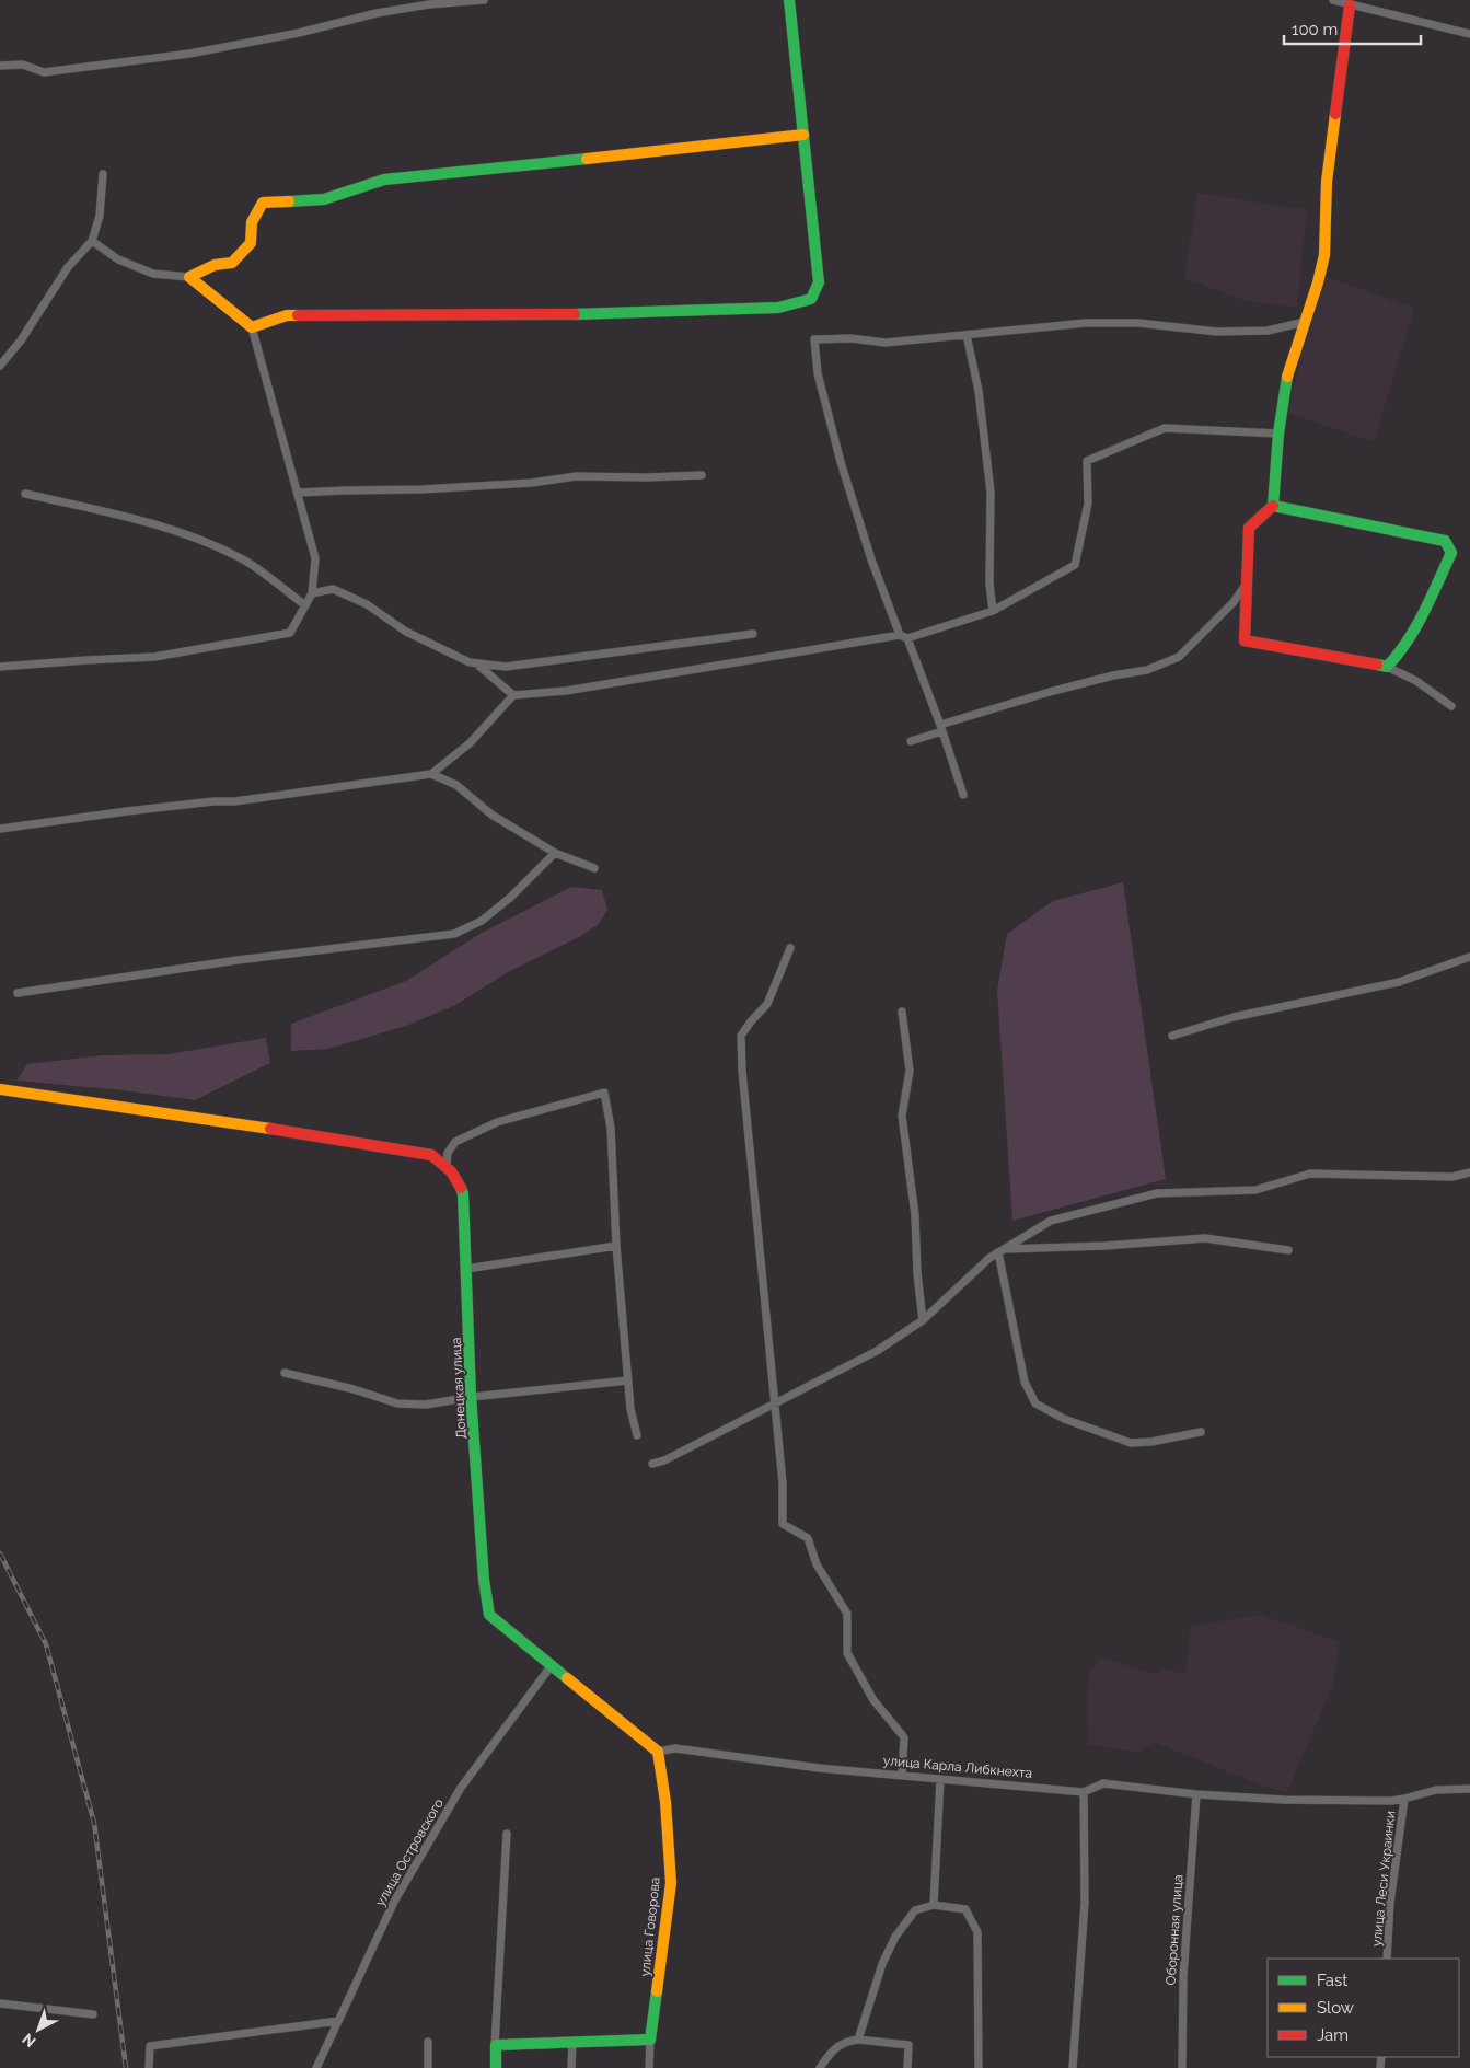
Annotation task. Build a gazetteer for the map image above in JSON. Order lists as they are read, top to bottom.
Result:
{
  "streets": {
    "street": [
      "Донецкая улица",
      "улица Карла Либкнехта",
      "улица Островского",
      "улица Леси Украинки",
      "улица Говорова",
      "Оборонная улица"
    ]
  },
  "crossings": [
    ["Донецкая улица", "улица Островского"],
    ["улица Карла Либкнехта", "улица Леси Украинки"],
    ["улица Карла Либкнехта", "улица Говорова"],
    ["улица Карла Либкнехта", "Оборонная улица"]
  ],
  "legend": ["Fast", "Slow", "Jam"],
  "scale_bar": "100 m",
  "north": "bottom left"
}
